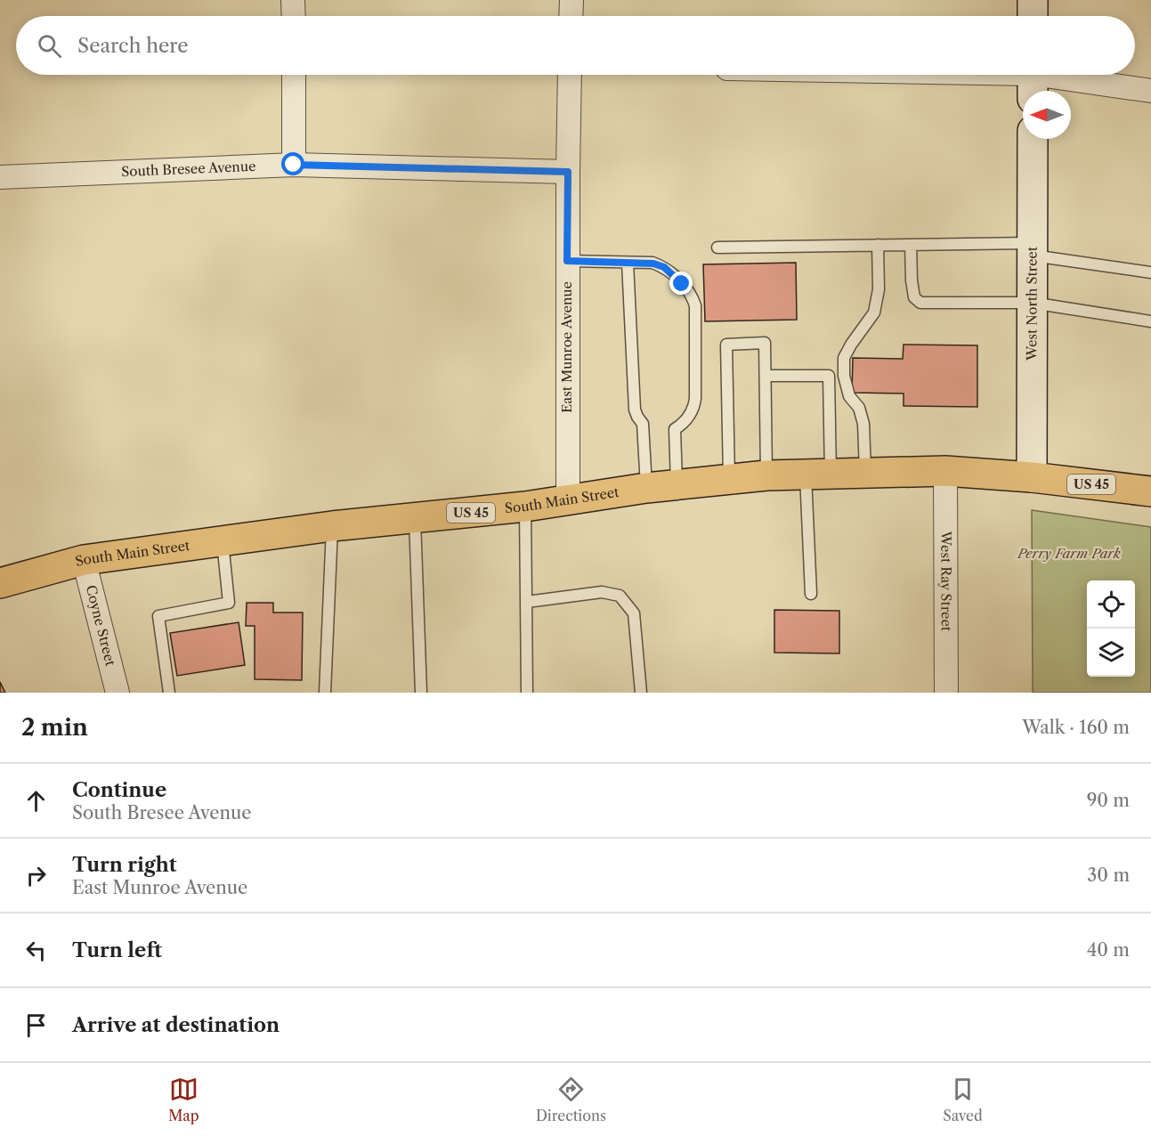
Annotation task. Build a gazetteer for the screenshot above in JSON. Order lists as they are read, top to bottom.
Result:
{
  "streets": {
    "main road": ["West North Street", "US 45", "South Main Street"],
    "street": [
      "South Bresee Avenue",
      "East Munroe Avenue",
      "West Ray Street",
      "Coyne Street"
    ]
  },
  "crossings": [
    ["South Bresee Avenue", "East Munroe Avenue"],
    ["West North Street", "US 45"],
    ["West North Street", "South Main Street"],
    ["East Munroe Avenue", "South Main Street"],
    ["US 45", "South Main Street"],
    ["South Main Street", "West Ray Street"],
    ["South Main Street", "Coyne Street"]
  ],
  "parks": ["Perry Farm Park"],
  "north": "left",
  "page": {
    "search": "Search here",
    "heading": ["2 min", "Walk · 160 m"],
    "list": [
      ["Continue", "South Bresee Avenue", "90 m"],
      ["Turn right", "East Munroe Avenue", "30 m"],
      ["Turn left", "40 m"],
      "Arrive at destination"
    ],
    "nav": ["Map", "Directions", "Saved"]
  }
}
